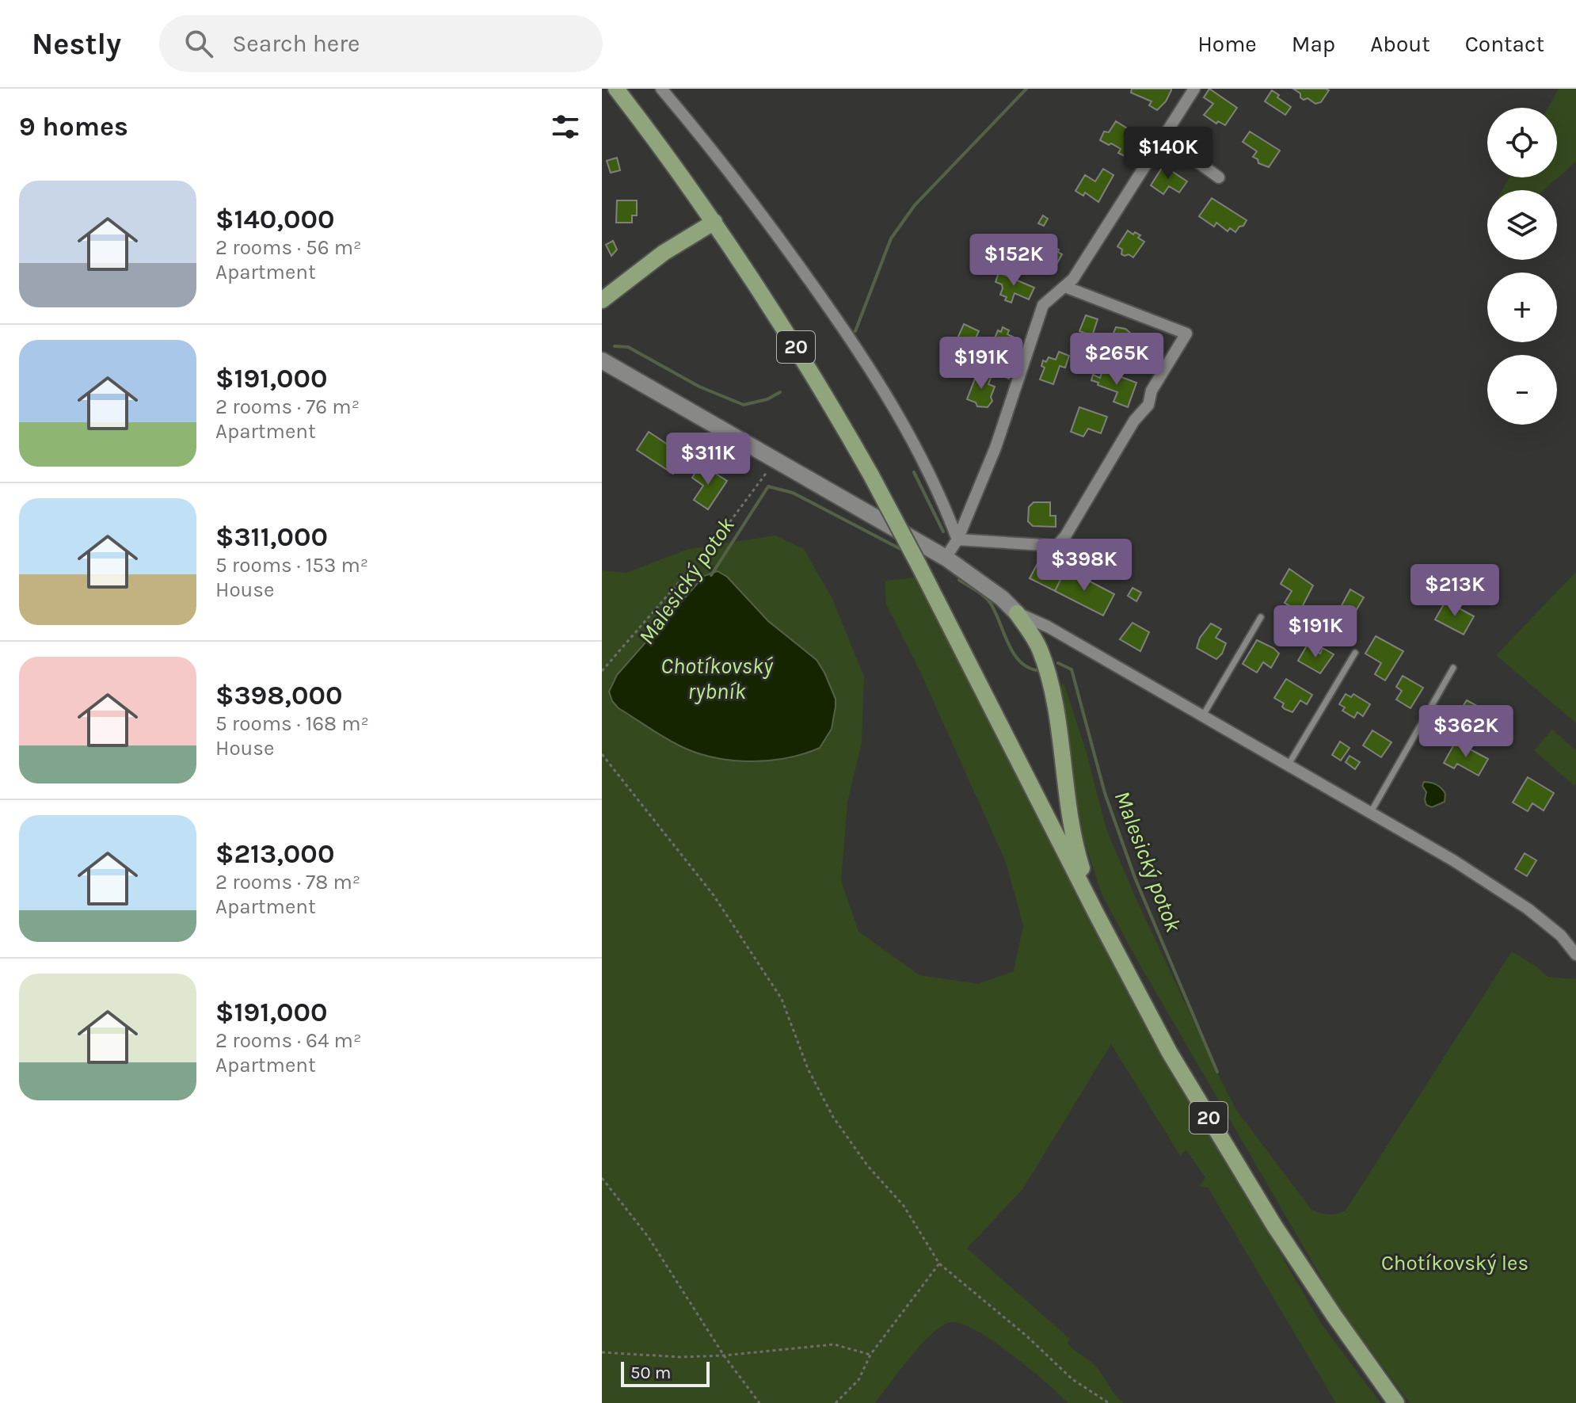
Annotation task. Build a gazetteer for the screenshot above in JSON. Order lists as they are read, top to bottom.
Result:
{
  "streets": {
    "main road": ["20"]
  },
  "water": ["Malesický potok", "Chotíkovský rybník"],
  "parks": ["Chotíkovský les"],
  "scale_bar": "50 m",
  "page": {
    "header": "Nestly",
    "search": "Search here",
    "nav": [
      "Home",
      "Map",
      "About",
      "Contact"
    ],
    "heading": "9 homes",
    "map_buttons": ["+", "−"],
    "price": [
      "$140K",
      "$152K",
      "$265K",
      "$191K",
      "$311K",
      "$398K",
      "$213K",
      "$191K",
      "$362K"
    ],
    "list": [
      {
        "name": "$140,000",
        "note": "2 rooms · 56 m² · Apartment"
      },
      {
        "name": "$191,000",
        "note": "2 rooms · 76 m² · Apartment"
      },
      {
        "name": "$311,000",
        "note": "5 rooms · 153 m² · House"
      },
      {
        "name": "$398,000",
        "note": "5 rooms · 168 m² · House"
      },
      {
        "name": "$213,000",
        "note": "2 rooms · 78 m² · Apartment"
      },
      {
        "name": "$191,000",
        "note": "2 rooms · 64 m² · Apartment"
      }
    ],
    "scale": "50 m"
  }
}
